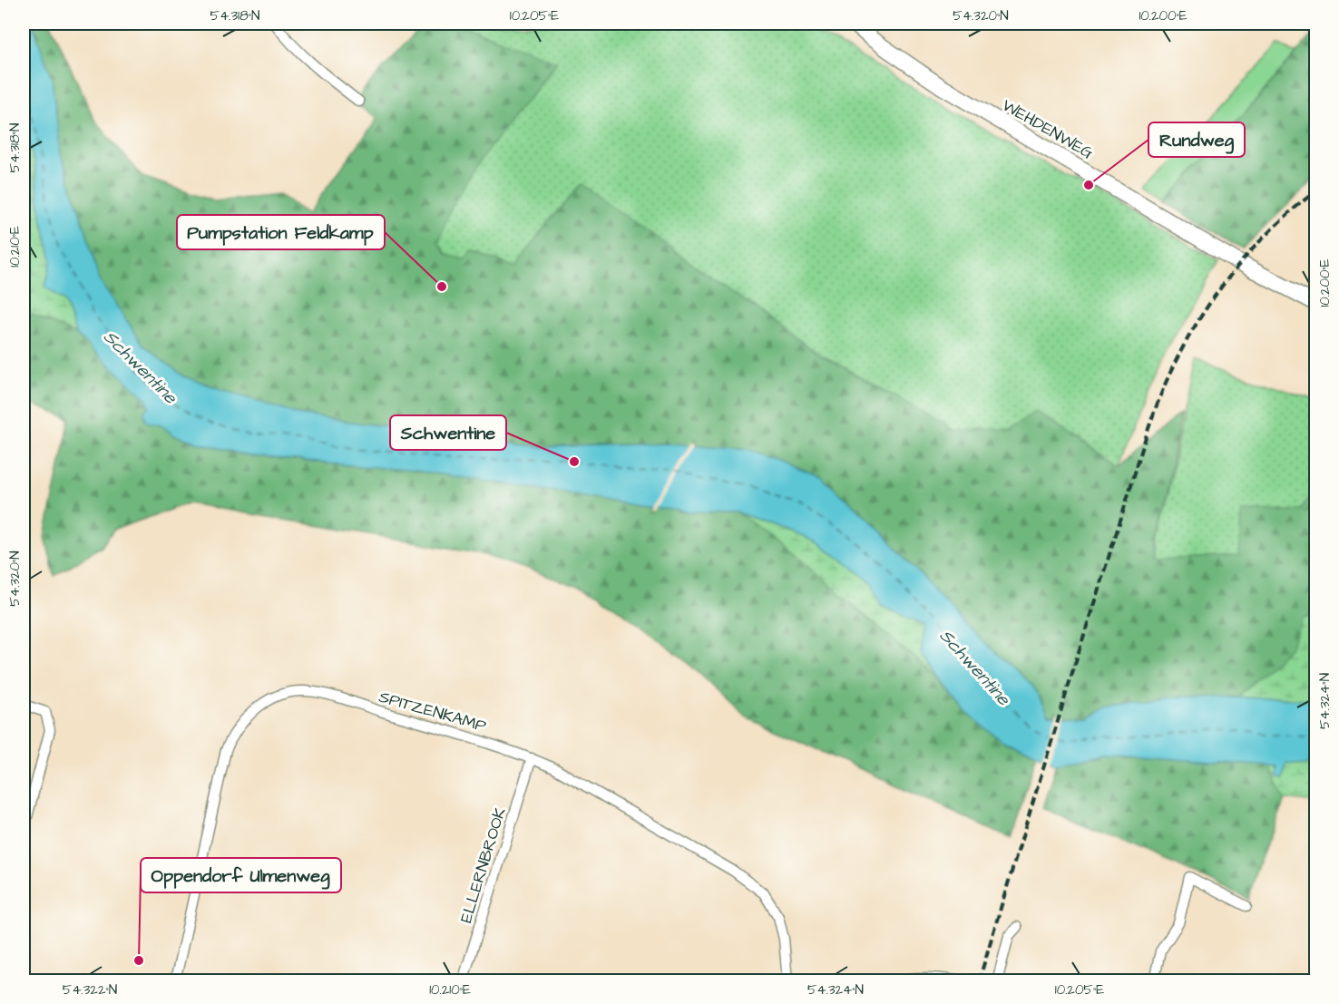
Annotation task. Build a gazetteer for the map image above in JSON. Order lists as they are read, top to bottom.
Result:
{
  "streets": {
    "main road": ["WEHDENWEG"],
    "street": ["SPITZENKAMP", "ELLERNBROOK"]
  },
  "crossings": [
    ["SPITZENKAMP", "ELLERNBROOK"]
  ],
  "water": ["Schwentine"],
  "places": [
    "Rundweg",
    "Pumpstation Feldkamp",
    "Schwentine",
    "Oppendorf Ulmenweg"
  ],
  "coordinates": [
    "54.318°N",
    "10.205°E",
    "54.320°N",
    "10.200°E",
    "10.210°E",
    "54.324°N",
    "54.322°N"
  ]
}
